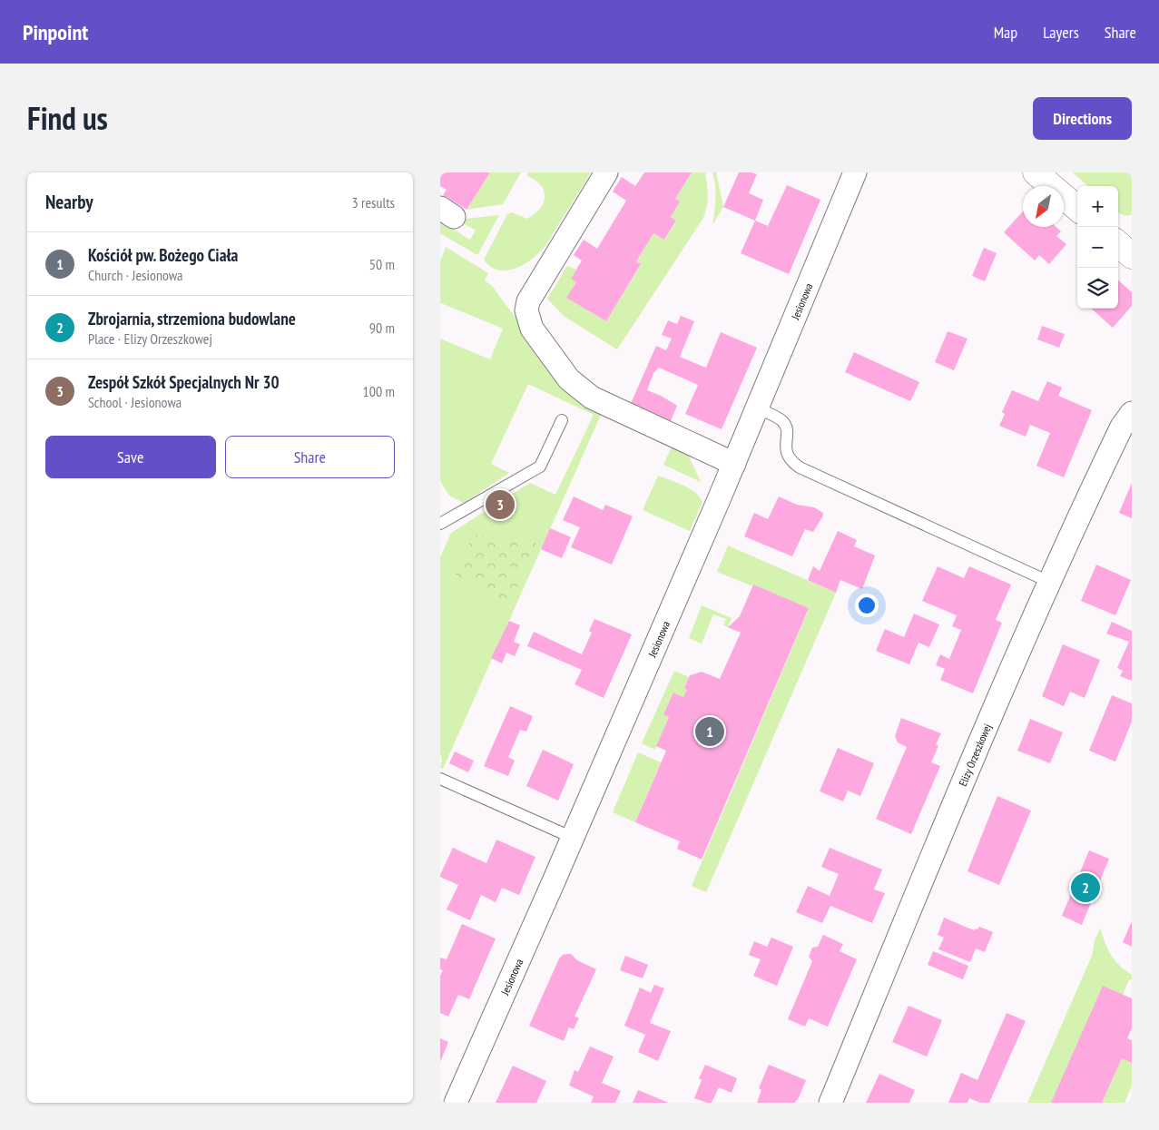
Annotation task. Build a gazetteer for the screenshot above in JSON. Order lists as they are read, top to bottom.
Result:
{
  "streets": {
    "street": ["Jesionowa", "Elizy Orzeszkowej"]
  },
  "north": "bottom left",
  "page": {
    "header": "Pinpoint",
    "nav": ["Map", "Layers", "Share"],
    "title": "Find us",
    "buttons": [
      "Directions",
      ["Save", "Share"]
    ],
    "heading": ["Nearby", "3 results"],
    "map_buttons": ["+", "−"],
    "list": [
      {
        "mark": "1",
        "name": "Kościół pw. Bożego Ciała",
        "note": "Church · Jesionowa",
        "value": "50 m"
      },
      {
        "mark": "2",
        "name": "Zbrojarnia, strzemiona budowlane",
        "note": "Place · Elizy Orzeszkowej",
        "value": "90 m"
      },
      {
        "mark": "3",
        "name": "Zespół Szkół Specjalnych Nr 30",
        "note": "School · Jesionowa",
        "value": "100 m"
      }
    ],
    "pins": ["3", "1", "2"]
  }
}
